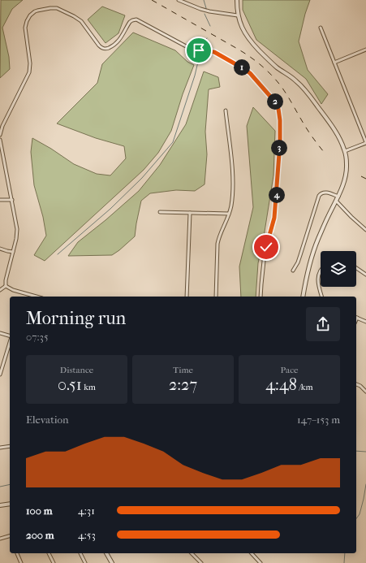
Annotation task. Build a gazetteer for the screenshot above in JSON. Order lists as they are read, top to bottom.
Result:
{
  "page": {
    "pins": [
      "1",
      "2",
      "3",
      "4"
    ],
    "heading": ["Morning run", "07:35"],
    "stats": [
      ["Distance", "0.51 km"],
      ["Time", "2:27"],
      ["Pace", "4:48 /km"]
    ],
    "chart": ["Elevation", "147–153 m"],
    "list": [
      {
        "name": "100 m",
        "note": "4:31"
      },
      {
        "name": "200 m",
        "note": "4:53"
      }
    ]
  }
}
